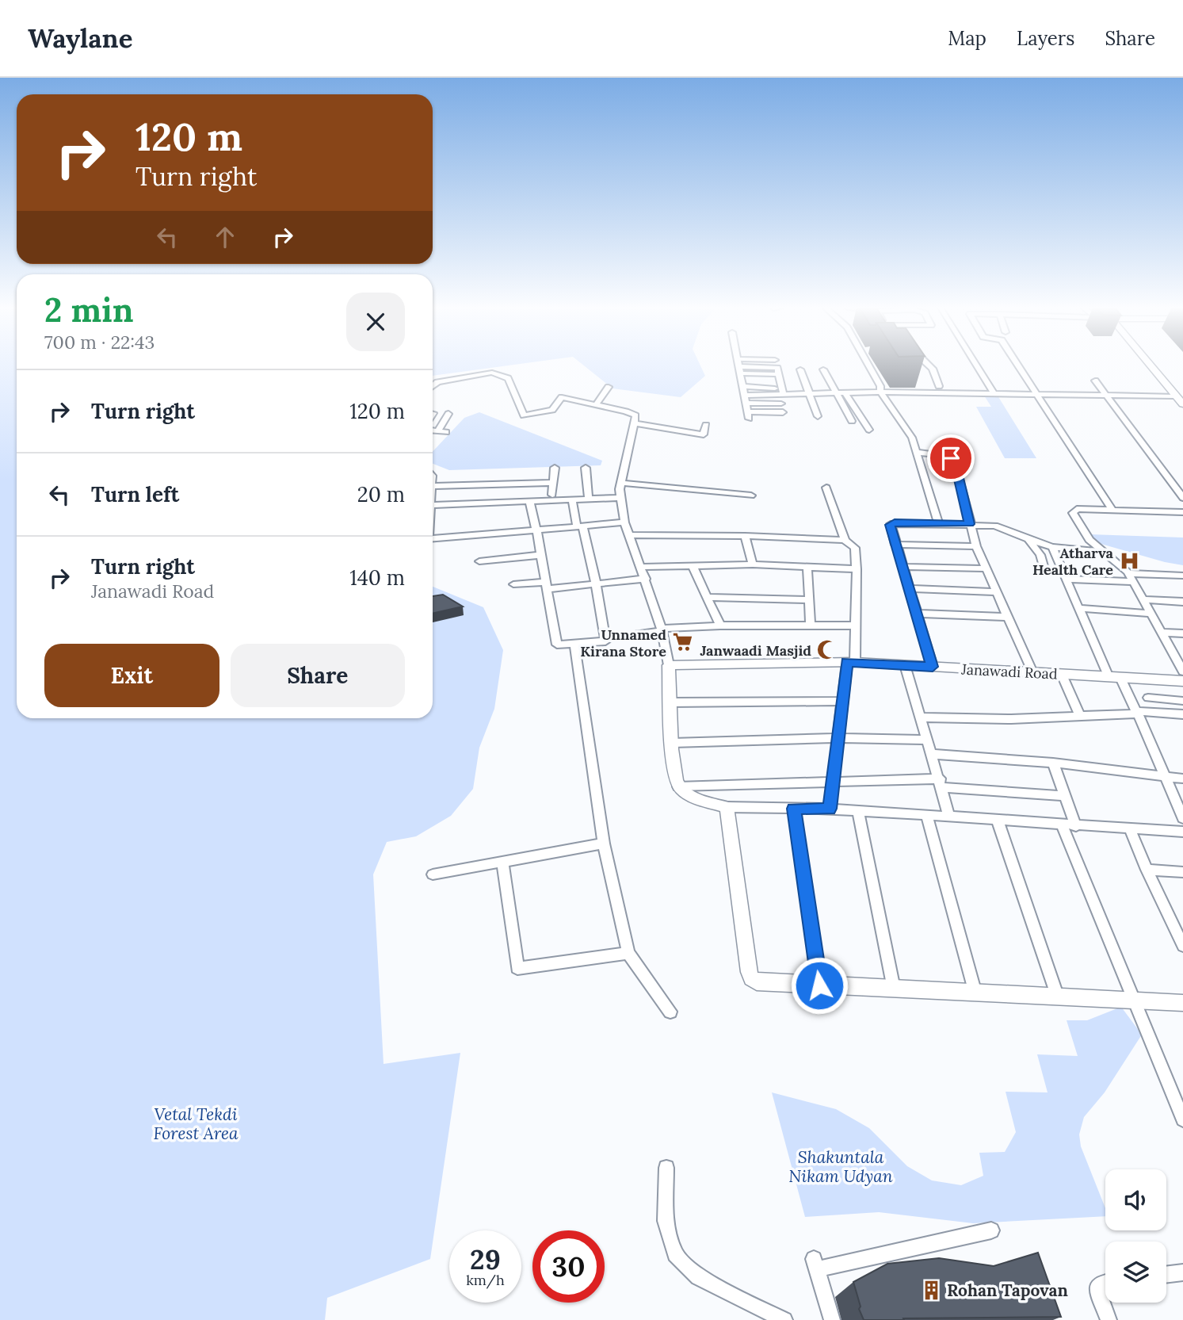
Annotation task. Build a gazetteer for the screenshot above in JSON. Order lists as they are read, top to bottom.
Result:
{
  "streets": {
    "street": ["Janawadi Road"]
  },
  "parks": ["Vetal Tekdi Forest Area", "Shakuntala Nikam Udyan"],
  "places": {
    "hospital": ["Atharva Health Care"],
    "supermarket": ["Unnamed Kirana Store"],
    "mosque": ["Janwaadi Masjid"],
    "building": ["Rohan Tapovan"]
  },
  "page": {
    "header": "Waylane",
    "nav": ["Map", "Layers", "Share"],
    "turn": ["120 m", "Turn right"],
    "heading": ["2 min", "700 m · 22:43"],
    "list": [
      {
        "name": "Turn right",
        "value": "120 m"
      },
      {
        "name": "Turn left",
        "value": "20 m"
      },
      {
        "name": "Turn right",
        "note": "Janawadi Road",
        "value": "140 m"
      }
    ],
    "buttons": ["Exit", "Share"],
    "speed": "29 km/h",
    "limit": "30"
  }
}
